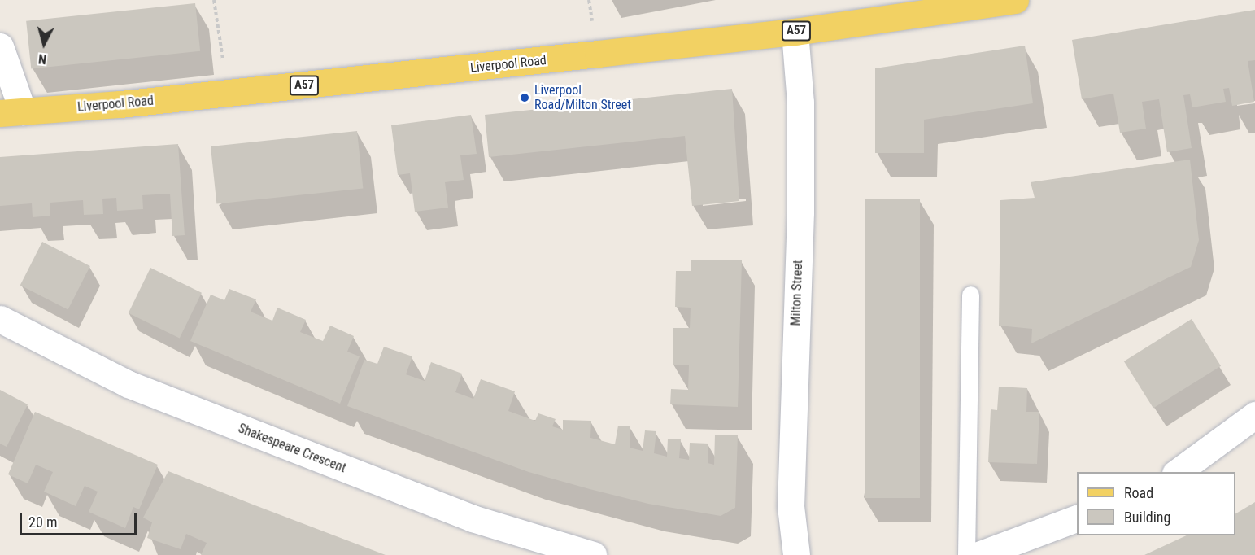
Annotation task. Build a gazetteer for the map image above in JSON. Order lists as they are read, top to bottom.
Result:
{
  "streets": {
    "main road": ["A57", "Liverpool Road"],
    "street": ["Milton Street", "Shakespeare Crescent"]
  },
  "crossings": [
    ["Liverpool Road", "Milton Street"]
  ],
  "places": ["Liverpool Road/Milton Street"],
  "legend": ["Road", "Building"],
  "scale_bar": "20 m",
  "north": "bottom"
}
